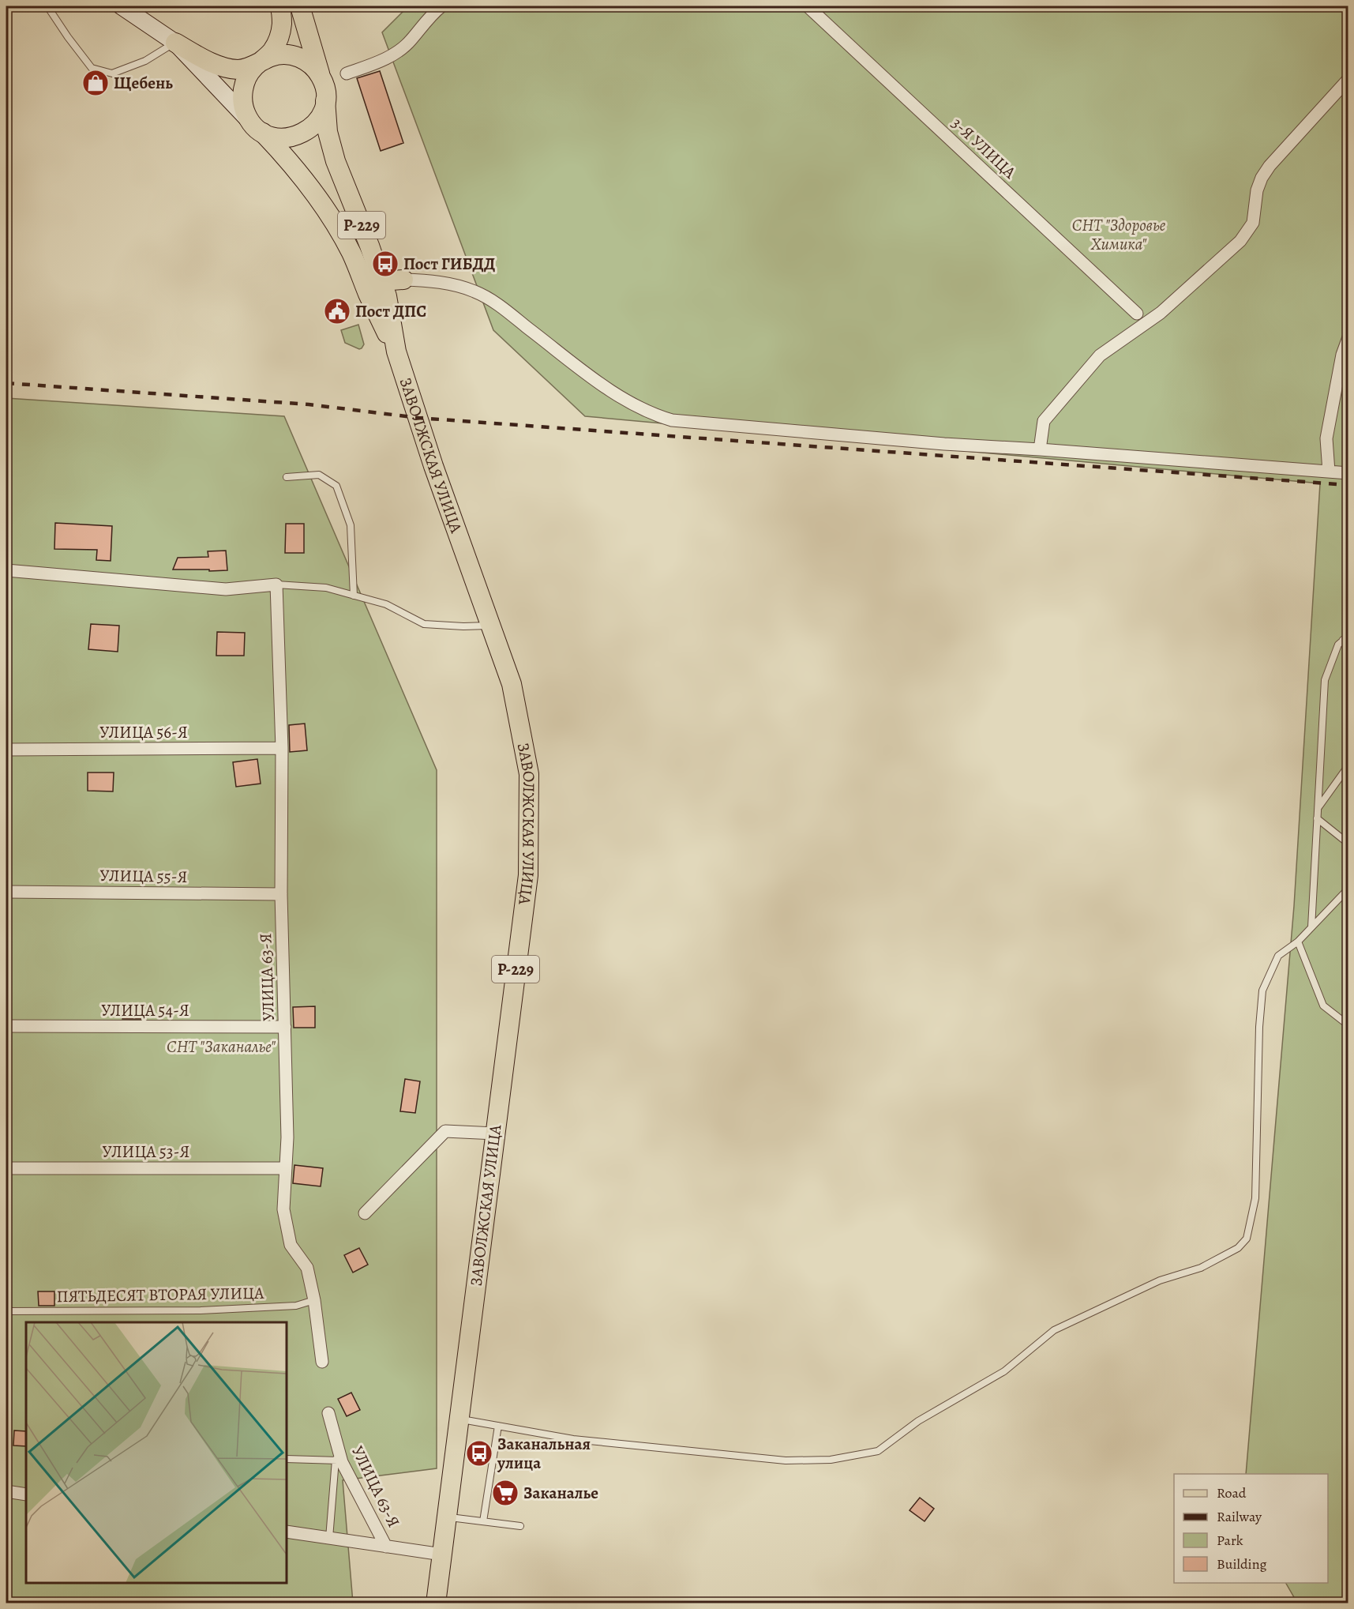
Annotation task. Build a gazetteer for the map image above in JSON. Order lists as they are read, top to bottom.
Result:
{
  "streets": {
    "main road": ["Р-229", "ЗАВОЛЖСКАЯ УЛИЦА"],
    "street": [
      "3-Я УЛИЦА",
      "УЛИЦА 56-Я",
      "УЛИЦА 55-Я",
      "УЛИЦА 63-Я",
      "УЛИЦА 54-Я",
      "УЛИЦА 53-Я"
    ],
    "lane": ["ПЯТЬДЕСЯТ ВТОРАЯ УЛИЦА"]
  },
  "crossings": [
    ["Р-229", "ЗАВОЛЖСКАЯ УЛИЦА"],
    ["УЛИЦА 56-Я", "УЛИЦА 63-Я"],
    ["УЛИЦА 55-Я", "УЛИЦА 63-Я"],
    ["УЛИЦА 63-Я", "УЛИЦА 54-Я"],
    ["УЛИЦА 63-Я", "УЛИЦА 53-Я"],
    ["УЛИЦА 63-Я", "ПЯТЬДЕСЯТ ВТОРАЯ УЛИЦА"]
  ],
  "parks": ["СНТ \"Здоровье Химика\"", "СНТ \"Заканалье\""],
  "places": {
    "shop": ["Щебень"],
    "bus stop": ["Пост ГИБДД", "Заканальная улица"],
    "public building": ["Пост ДПС"],
    "supermarket": ["Заканалье"]
  },
  "legend": [
    "Road",
    "Railway",
    "Park",
    "Building"
  ]
}
